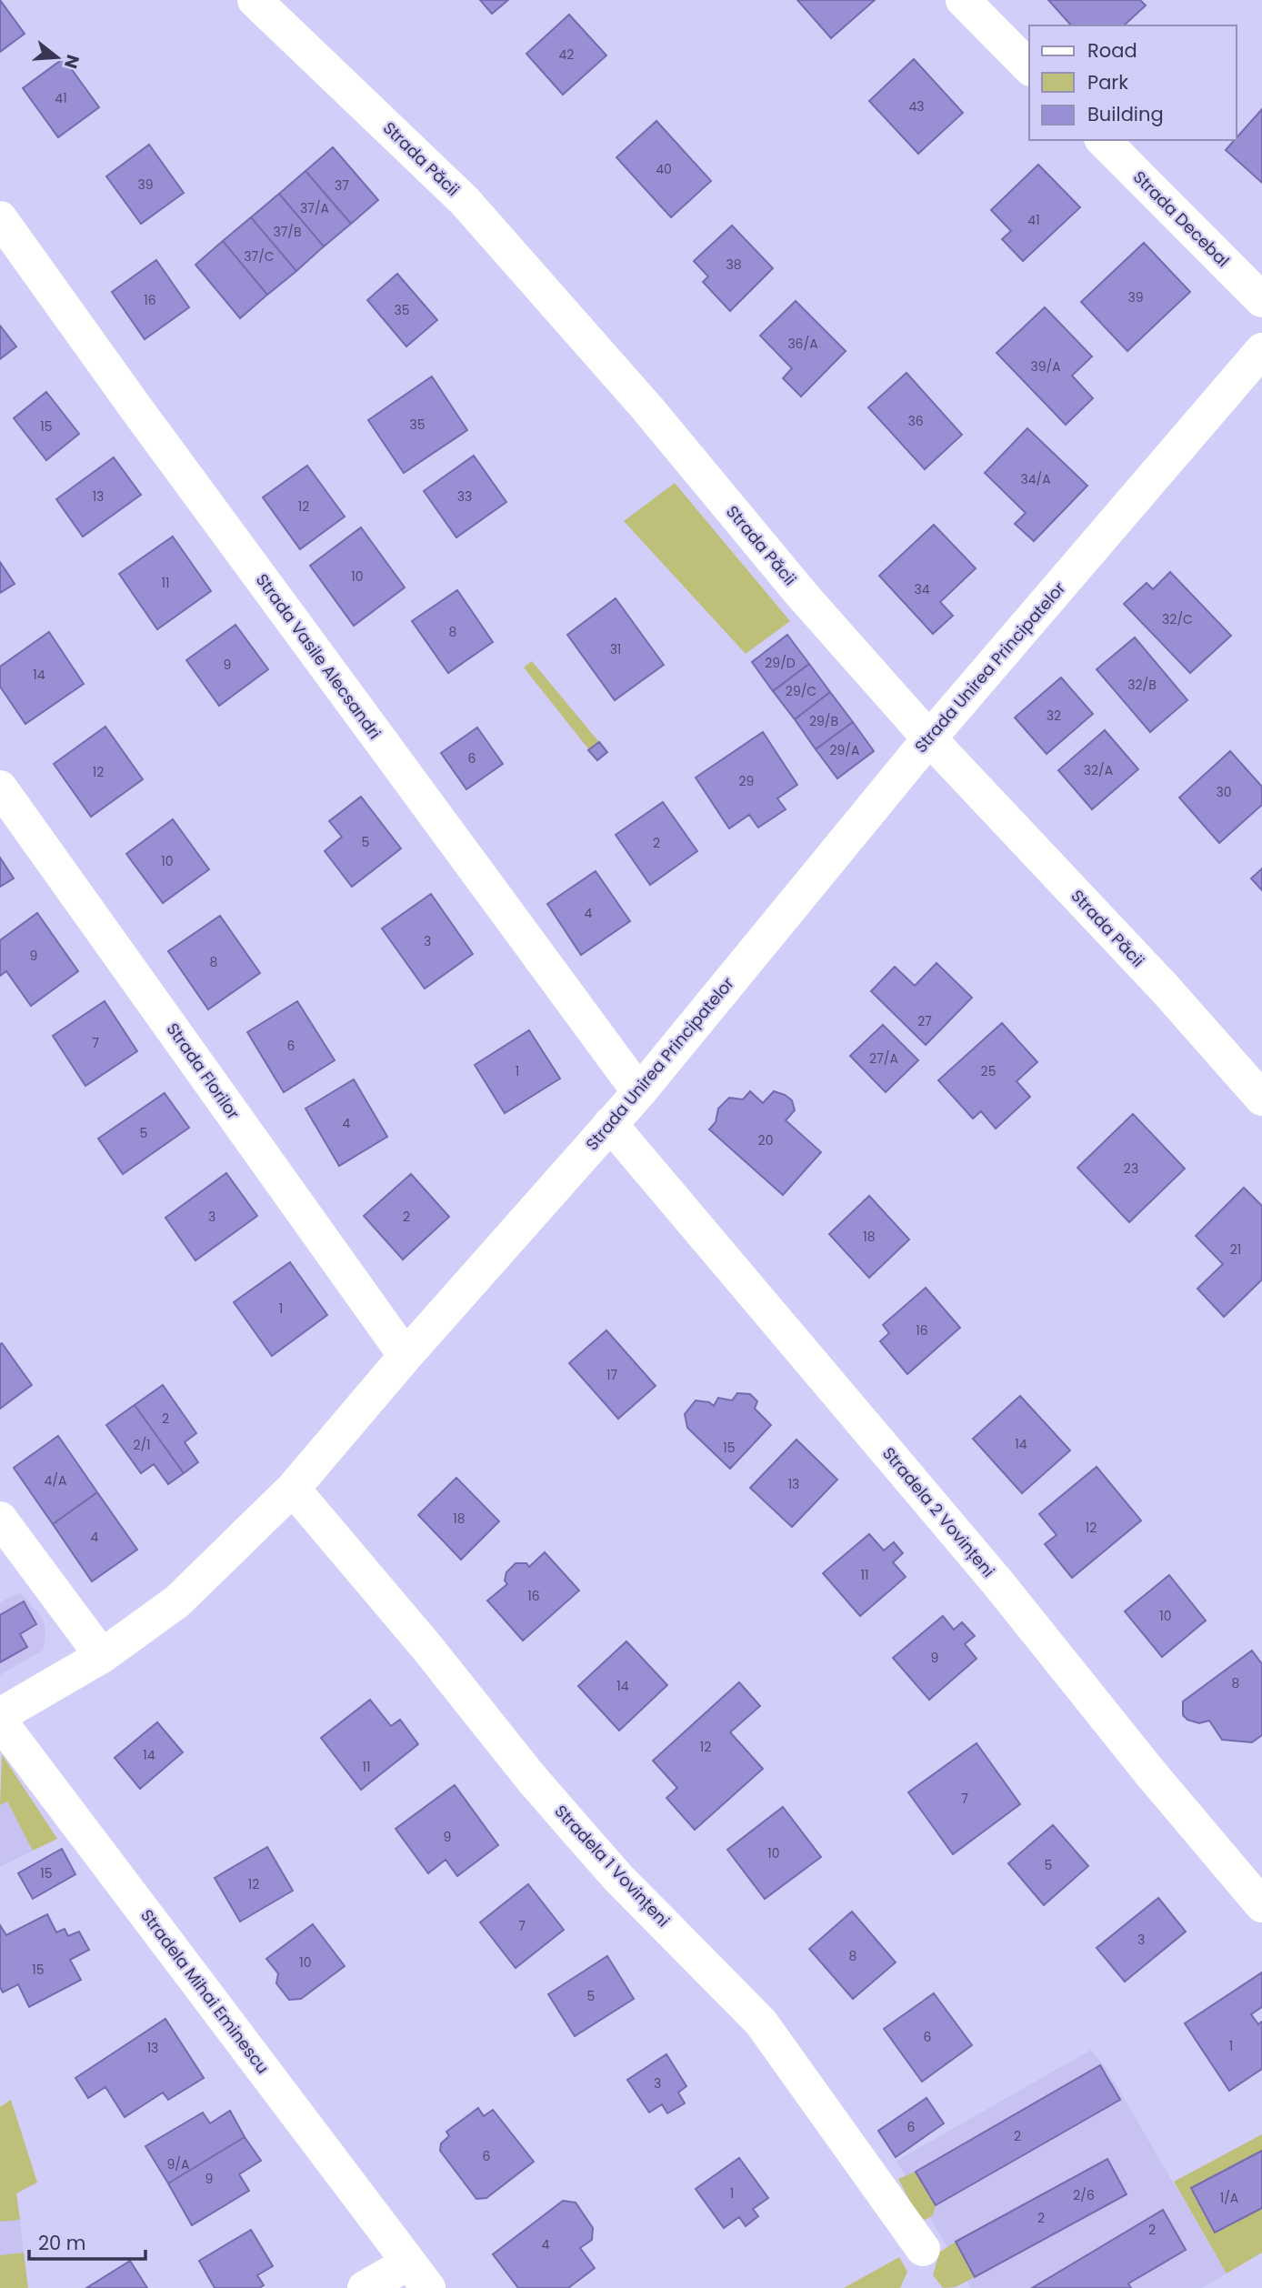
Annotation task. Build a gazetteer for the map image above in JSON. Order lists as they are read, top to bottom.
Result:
{
  "streets": {
    "street": [
      "Strada Păcii",
      "Strada Decebal",
      "Strada Vasile Alecsandri",
      "Strada Unirea Principatelor",
      "Strada Florilor",
      "Stradela 2 Vovințeni",
      "Stradela 1 Vovințeni",
      "Stradela Mihai Eminescu"
    ]
  },
  "crossings": [
    ["Strada Păcii", "Strada Unirea Principatelor"],
    ["Strada Vasile Alecsandri", "Strada Unirea Principatelor"],
    ["Strada Unirea Principatelor", "Strada Florilor"],
    ["Strada Unirea Principatelor", "Stradela 2 Vovințeni"],
    ["Strada Unirea Principatelor", "Stradela 1 Vovințeni"]
  ],
  "house_numbers": [
    "42",
    "41",
    "43",
    "40",
    "39",
    "37",
    "37/A",
    "41",
    "37/B",
    "37/C",
    "38",
    "39",
    "16",
    "35",
    "36/A",
    "39/A",
    "36",
    "35",
    "15",
    "34/A",
    "13",
    "33",
    "12",
    "10",
    "11",
    "34",
    "32/C",
    "8",
    "31",
    "29/D",
    "9",
    "14",
    "32/B",
    "29/C",
    "32",
    "29/B",
    "29/A",
    "6",
    "32/A",
    "12",
    "29",
    "30",
    "5",
    "2",
    "10",
    "4",
    "3",
    "9",
    "8",
    "27",
    "7",
    "6",
    "27/A",
    "1",
    "25",
    "4",
    "5",
    "20",
    "23",
    "3",
    "2",
    "18",
    "21",
    "1",
    "16",
    "17",
    "2",
    "14",
    "2/1",
    "15",
    "4/A",
    "13",
    "18",
    "12",
    "4",
    "11",
    "16",
    "10",
    "9",
    "8",
    "14",
    "12",
    "14",
    "11",
    "7",
    "9",
    "10",
    "5",
    "15",
    "12",
    "7",
    "3",
    "8",
    "10",
    "15",
    "5",
    "6",
    "1",
    "13",
    "3",
    "6",
    "2",
    "6",
    "9/A",
    "9",
    "1",
    "2/6",
    "1/A",
    "2",
    "2",
    "4"
  ],
  "legend": ["Road", "Park", "Building"],
  "scale_bar": "20 m",
  "north": "right"
}
